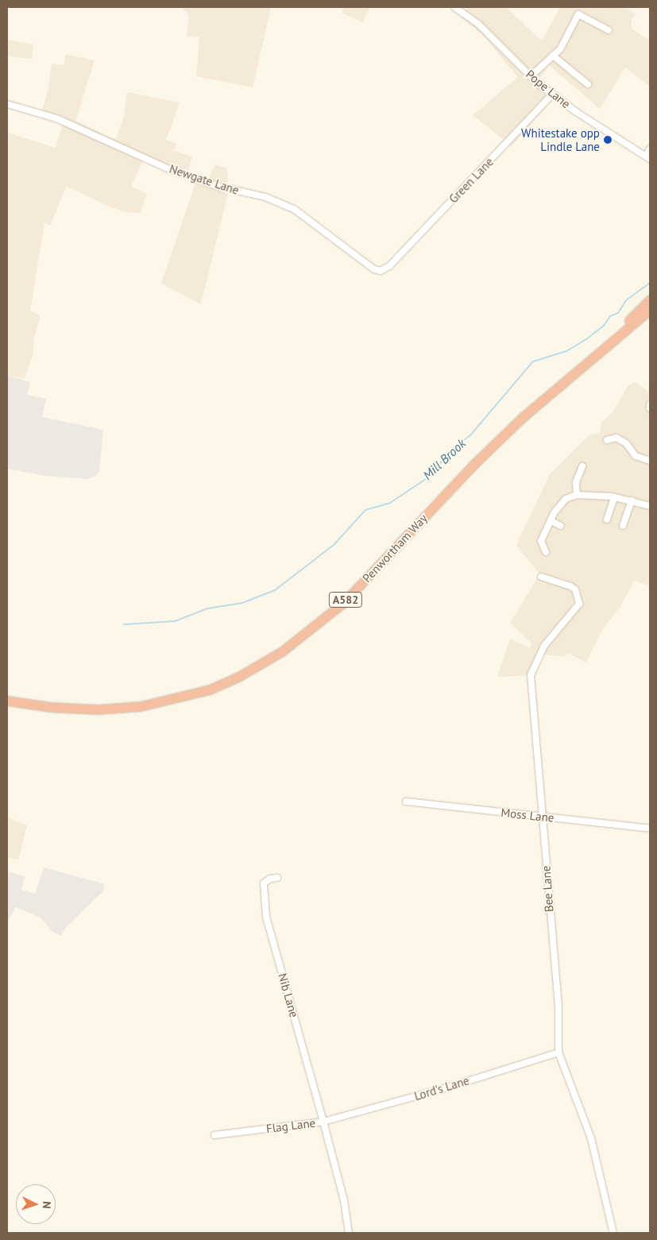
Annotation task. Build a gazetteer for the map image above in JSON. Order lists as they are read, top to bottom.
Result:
{
  "streets": {
    "highway": ["Penwortham Way", "A582"],
    "street": [
      "Pope Lane",
      "Newgate Lane",
      "Green Lane",
      "Moss Lane",
      "Bee Lane",
      "Nib Lane",
      "Lord's Lane",
      "Flag Lane"
    ]
  },
  "crossings": [
    ["Pope Lane", "Green Lane"],
    ["Newgate Lane", "Green Lane"],
    ["Moss Lane", "Bee Lane"],
    ["Bee Lane", "Lord's Lane"],
    ["Nib Lane", "Lord's Lane"],
    ["Nib Lane", "Flag Lane"],
    ["Lord's Lane", "Flag Lane"]
  ],
  "water": ["Mill Brook"],
  "places": ["Whitestake opp Lindle Lane"],
  "north": "right"
}
